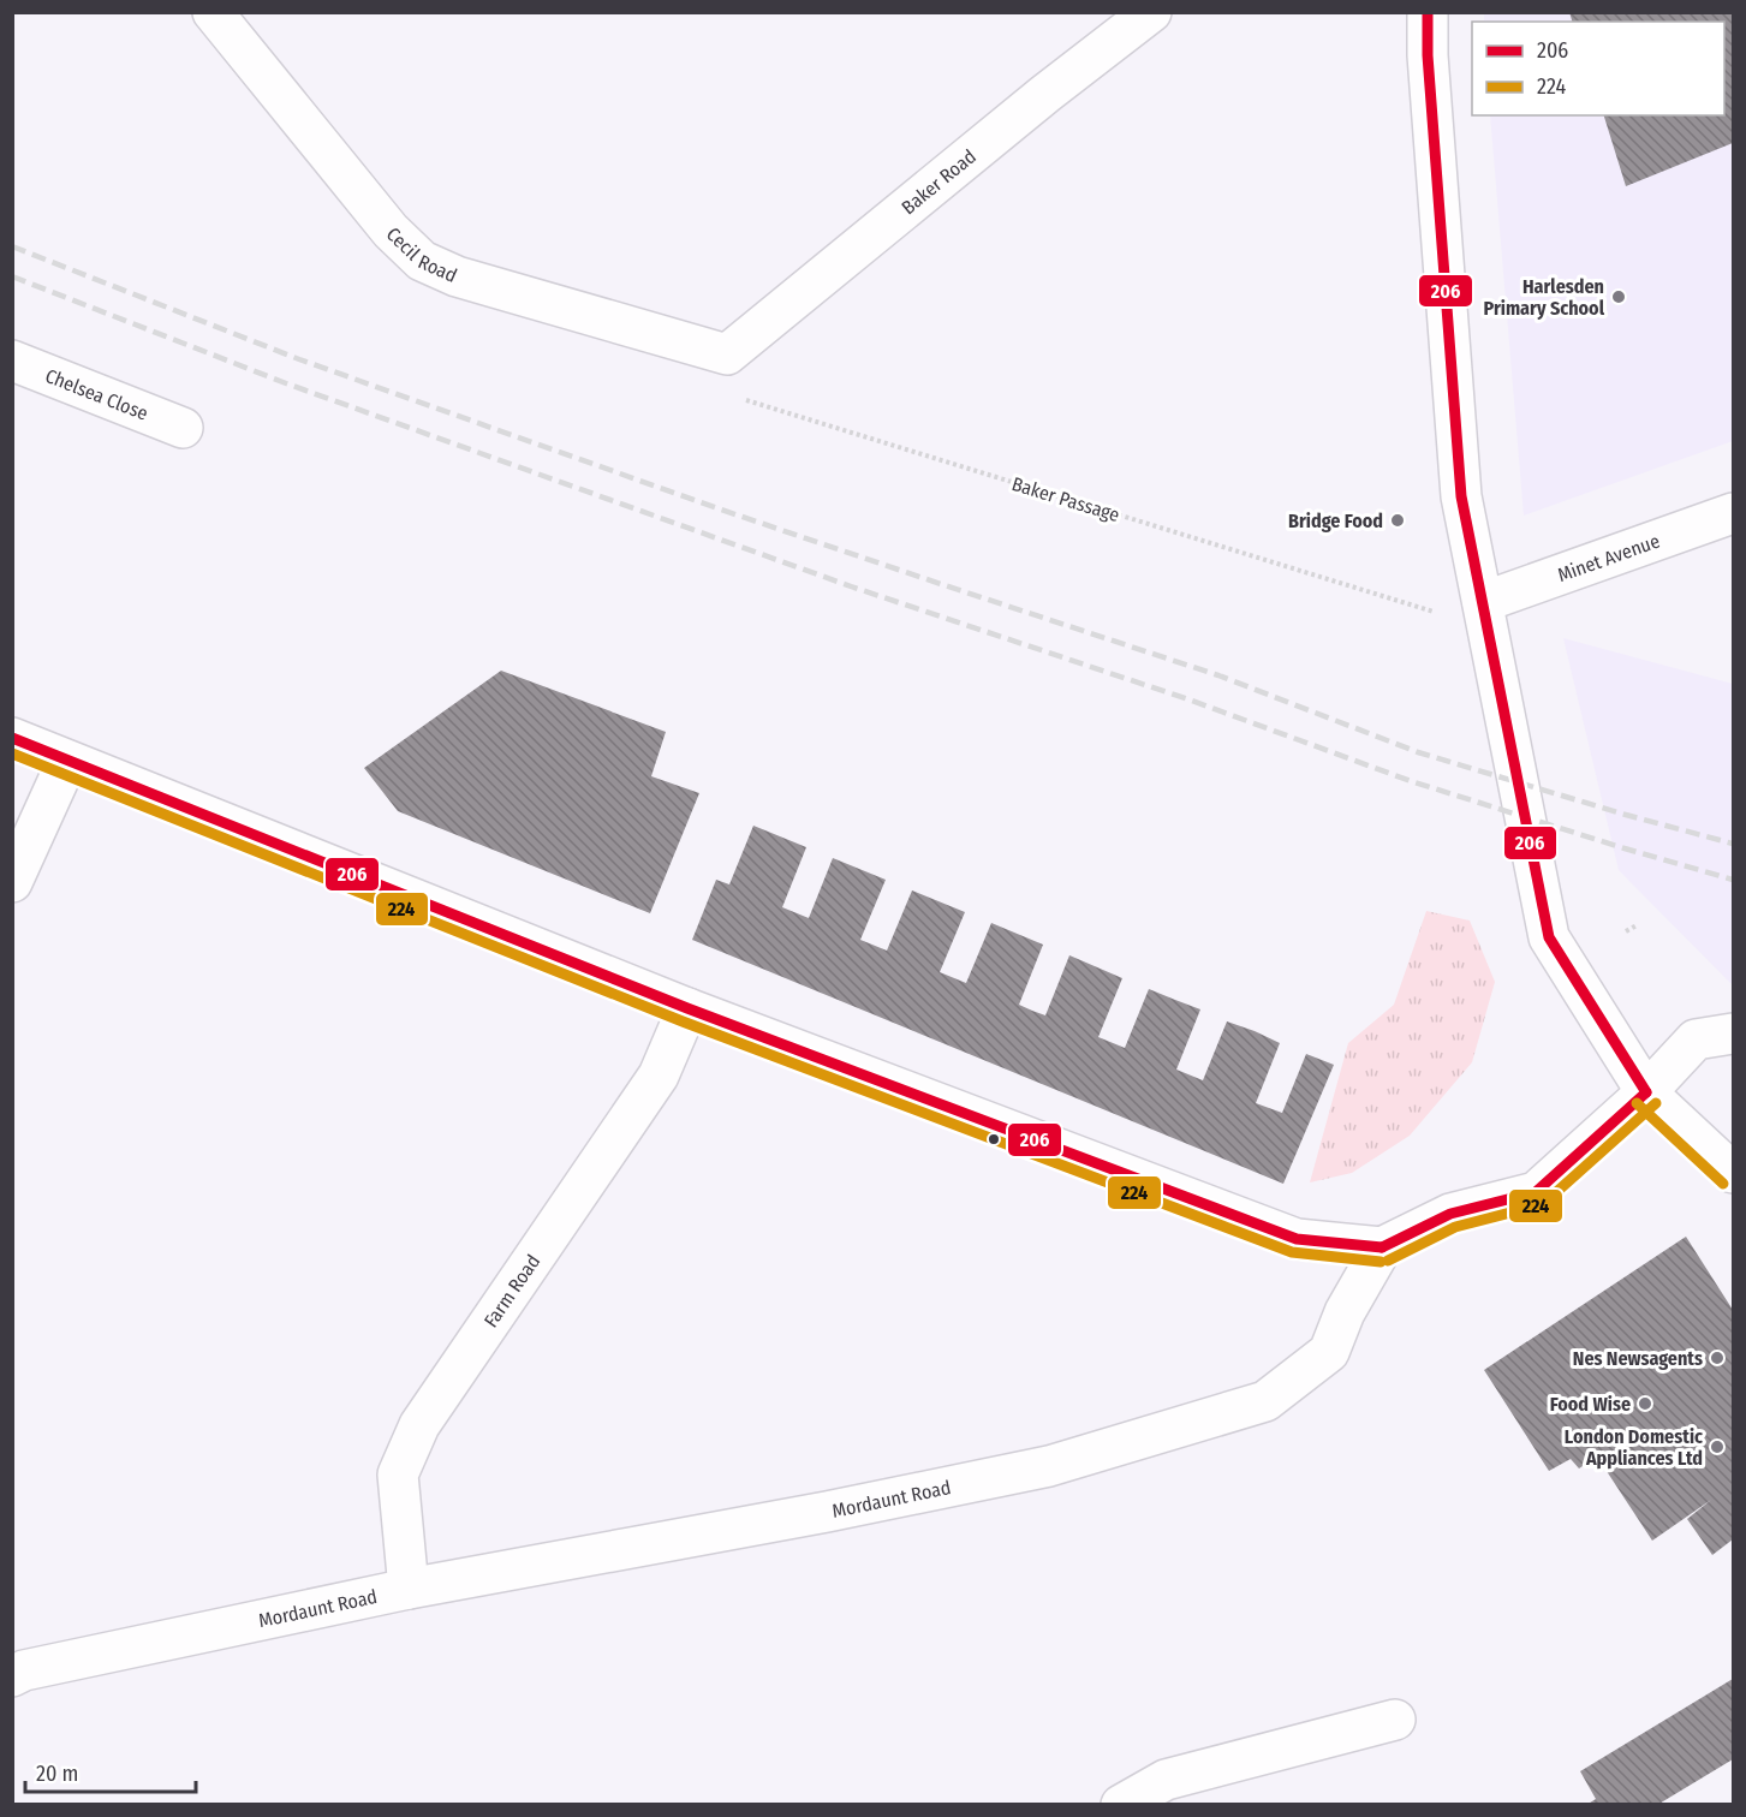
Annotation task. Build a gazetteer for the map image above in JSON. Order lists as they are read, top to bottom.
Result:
{
  "streets": {
    "street": [
      "Baker Road",
      "Cecil Road",
      "Chelsea Close",
      "Minet Avenue",
      "Farm Road",
      "Mordaunt Road"
    ],
    "path": ["Baker Passage"]
  },
  "crossings": [
    ["Baker Road", "Cecil Road"],
    ["Baker Road", "Baker Passage"],
    ["Cecil Road", "Baker Passage"],
    ["Farm Road", "Mordaunt Road"]
  ],
  "places": [
    "Harlesden Primary School",
    "Bridge Food",
    "Nes Newsagents",
    "Food Wise",
    "London Domestic Appliances Ltd"
  ],
  "lines": ["transit line 206", "transit line 224"],
  "legend": ["206", "224"],
  "scale_bar": "20 m"
}
